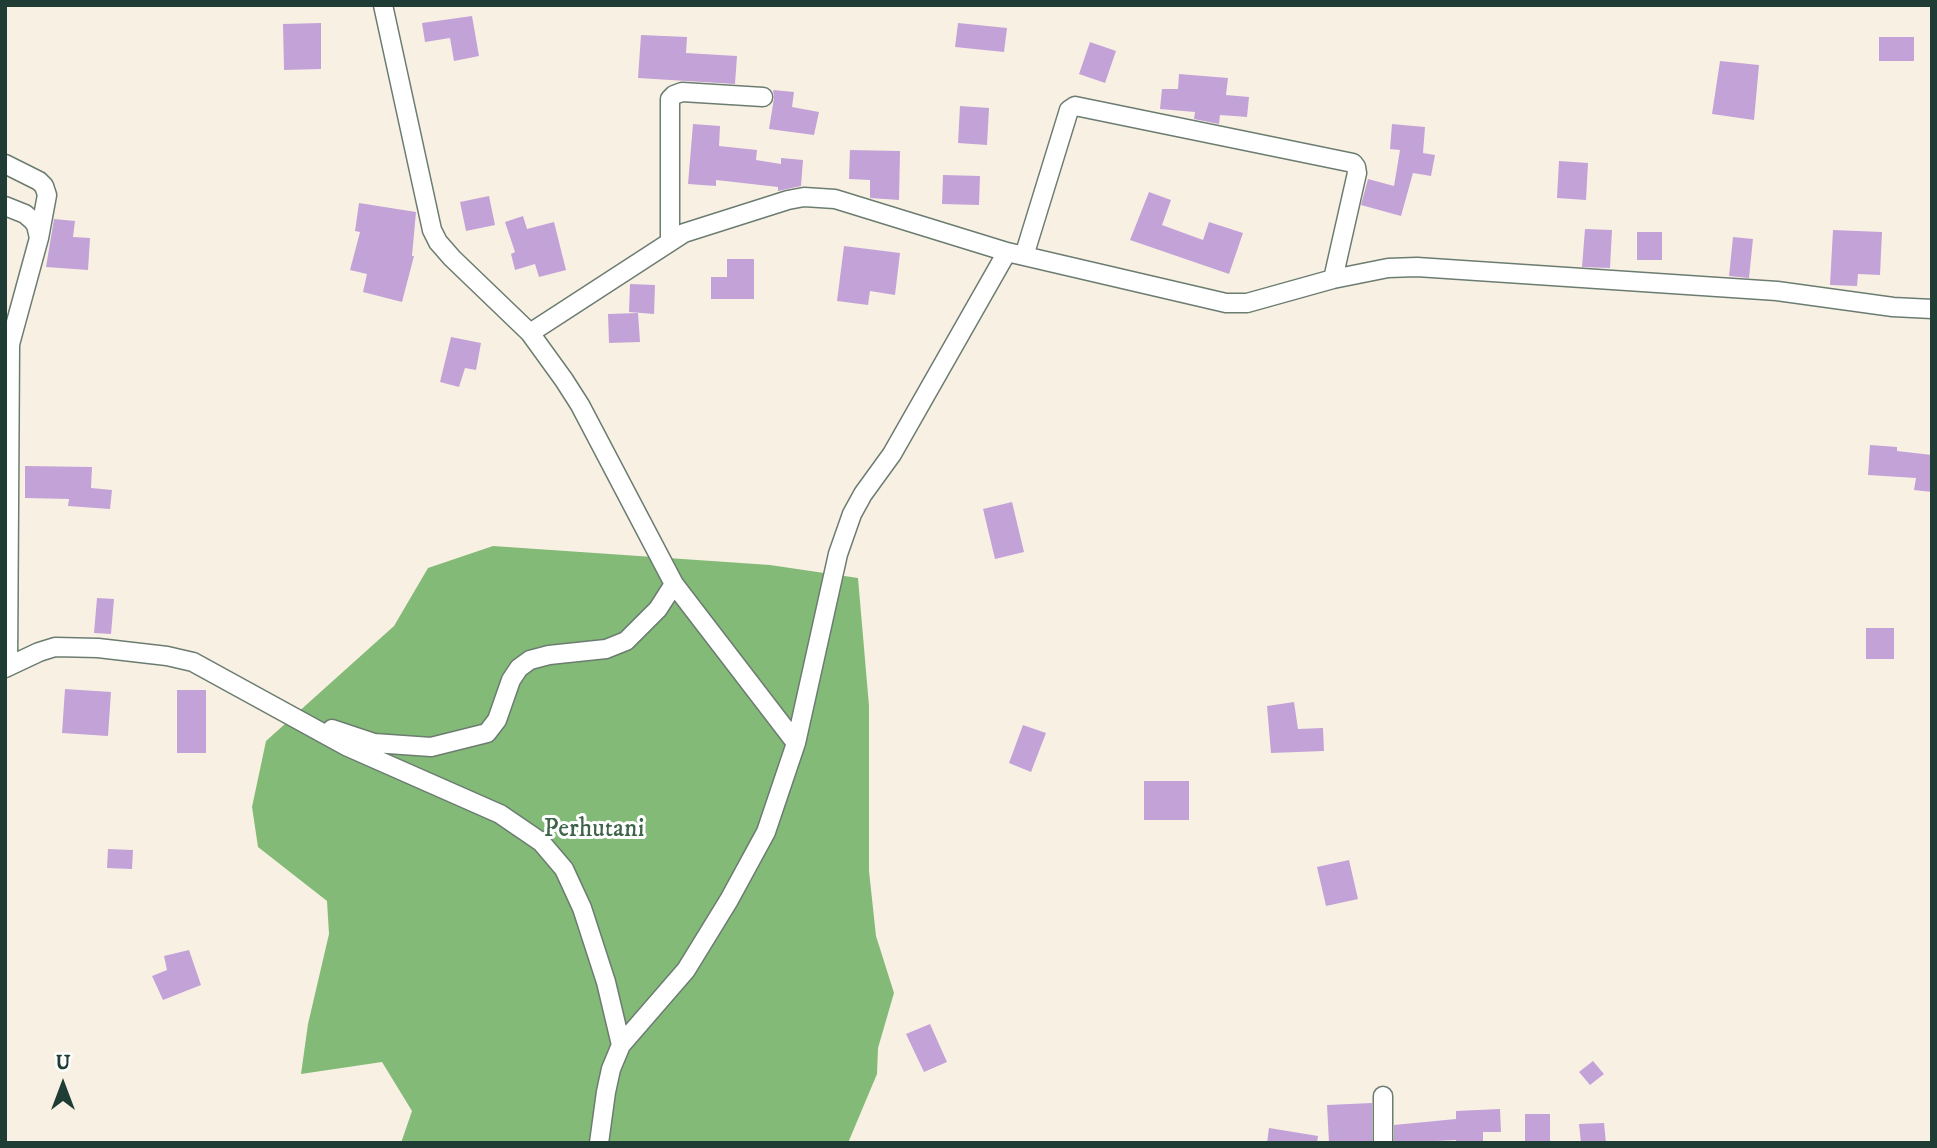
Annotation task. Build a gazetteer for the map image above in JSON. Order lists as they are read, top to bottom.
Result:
{
  "parks": ["Perhutani"],
  "north": "top"
}
